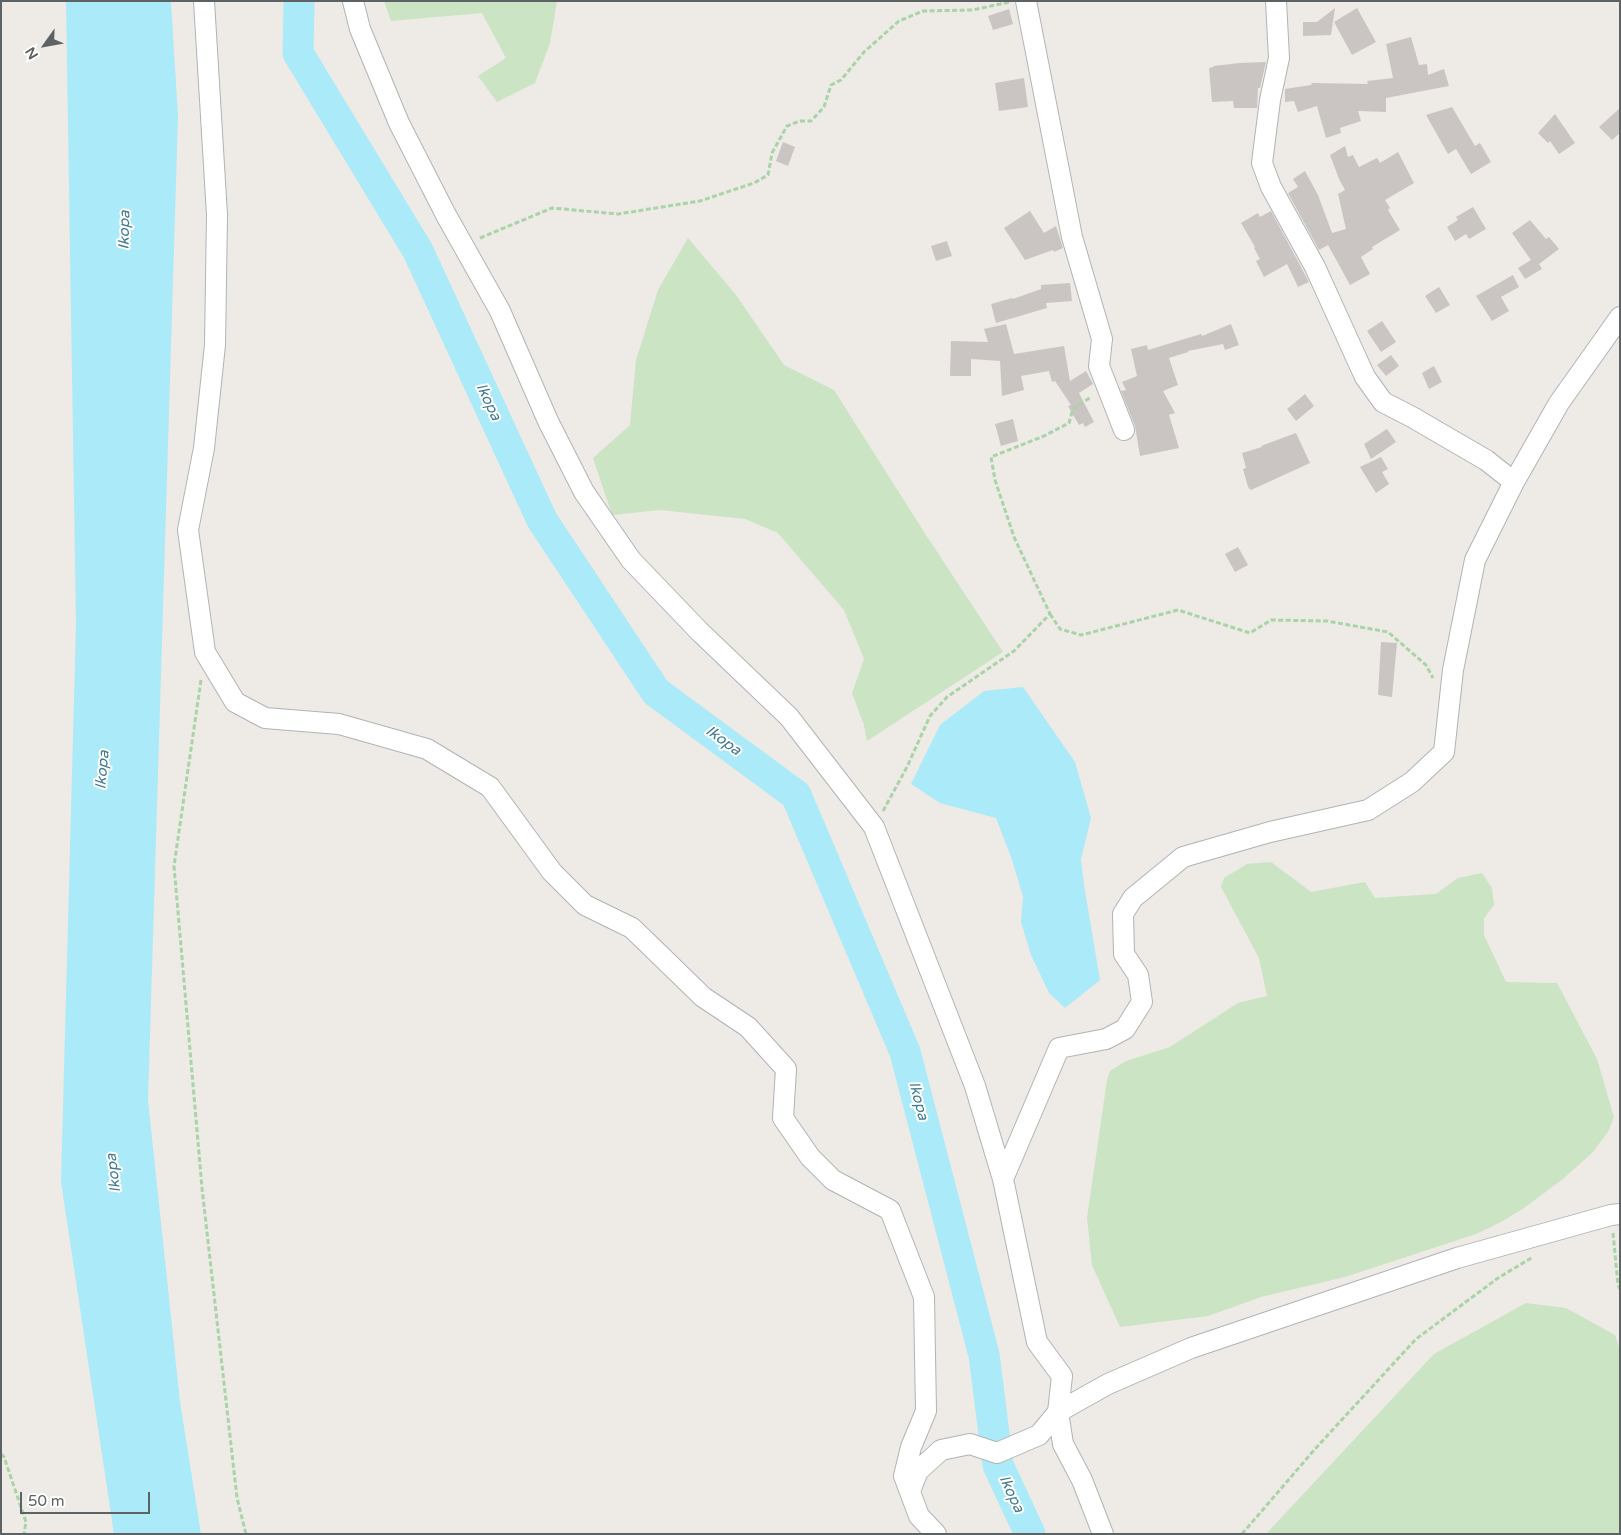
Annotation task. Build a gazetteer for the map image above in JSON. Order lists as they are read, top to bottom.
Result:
{
  "water": ["Ikopa"],
  "scale_bar": "50 m",
  "north": "bottom left"
}
